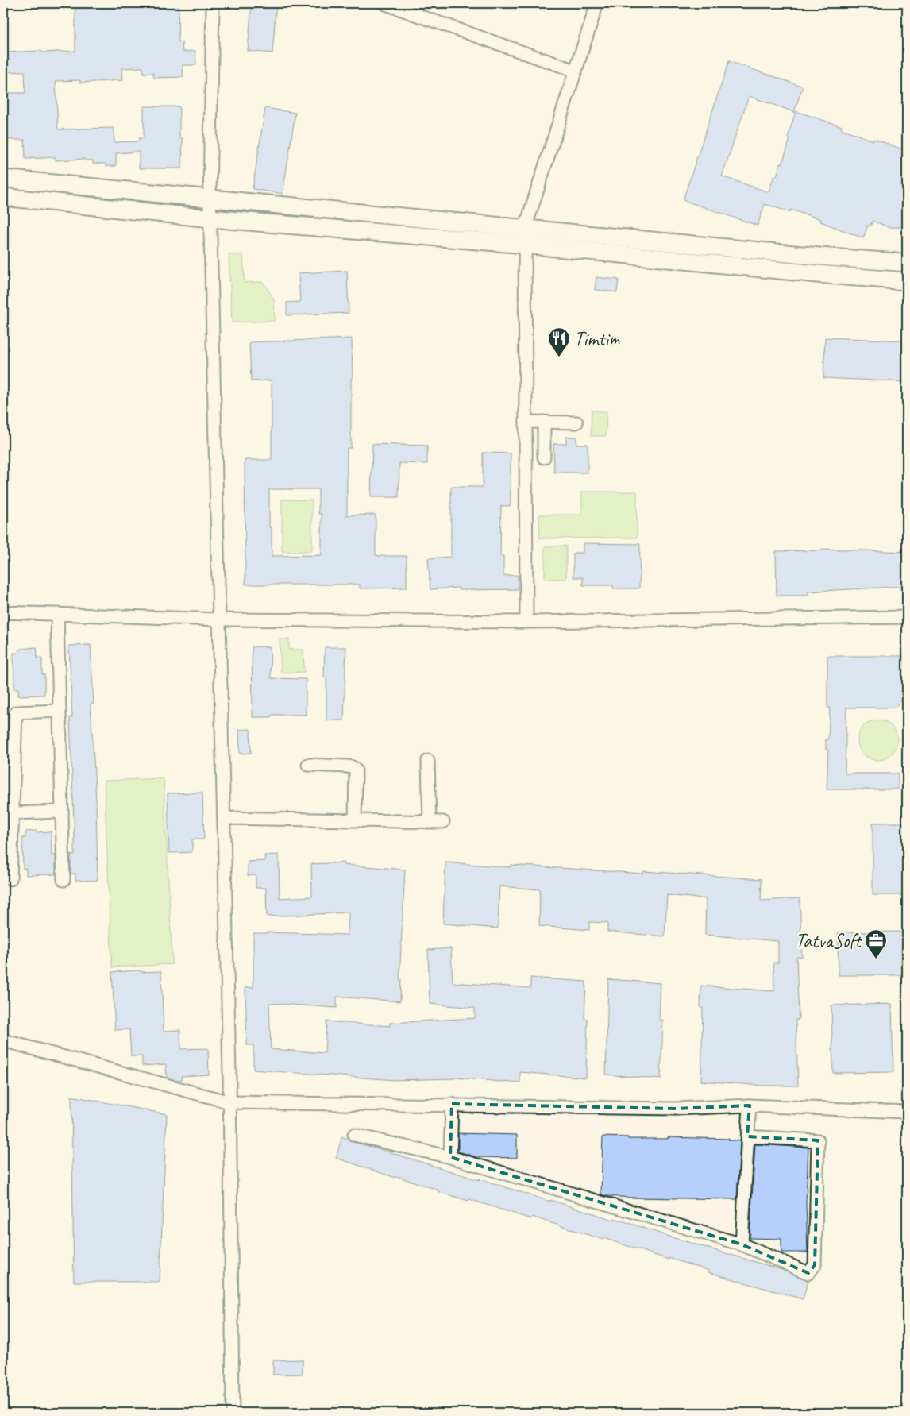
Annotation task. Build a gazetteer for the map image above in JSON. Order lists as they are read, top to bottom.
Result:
{
  "places": {
    "restaurant": ["Timtim"],
    "office": ["TatvaSoft"]
  }
}
